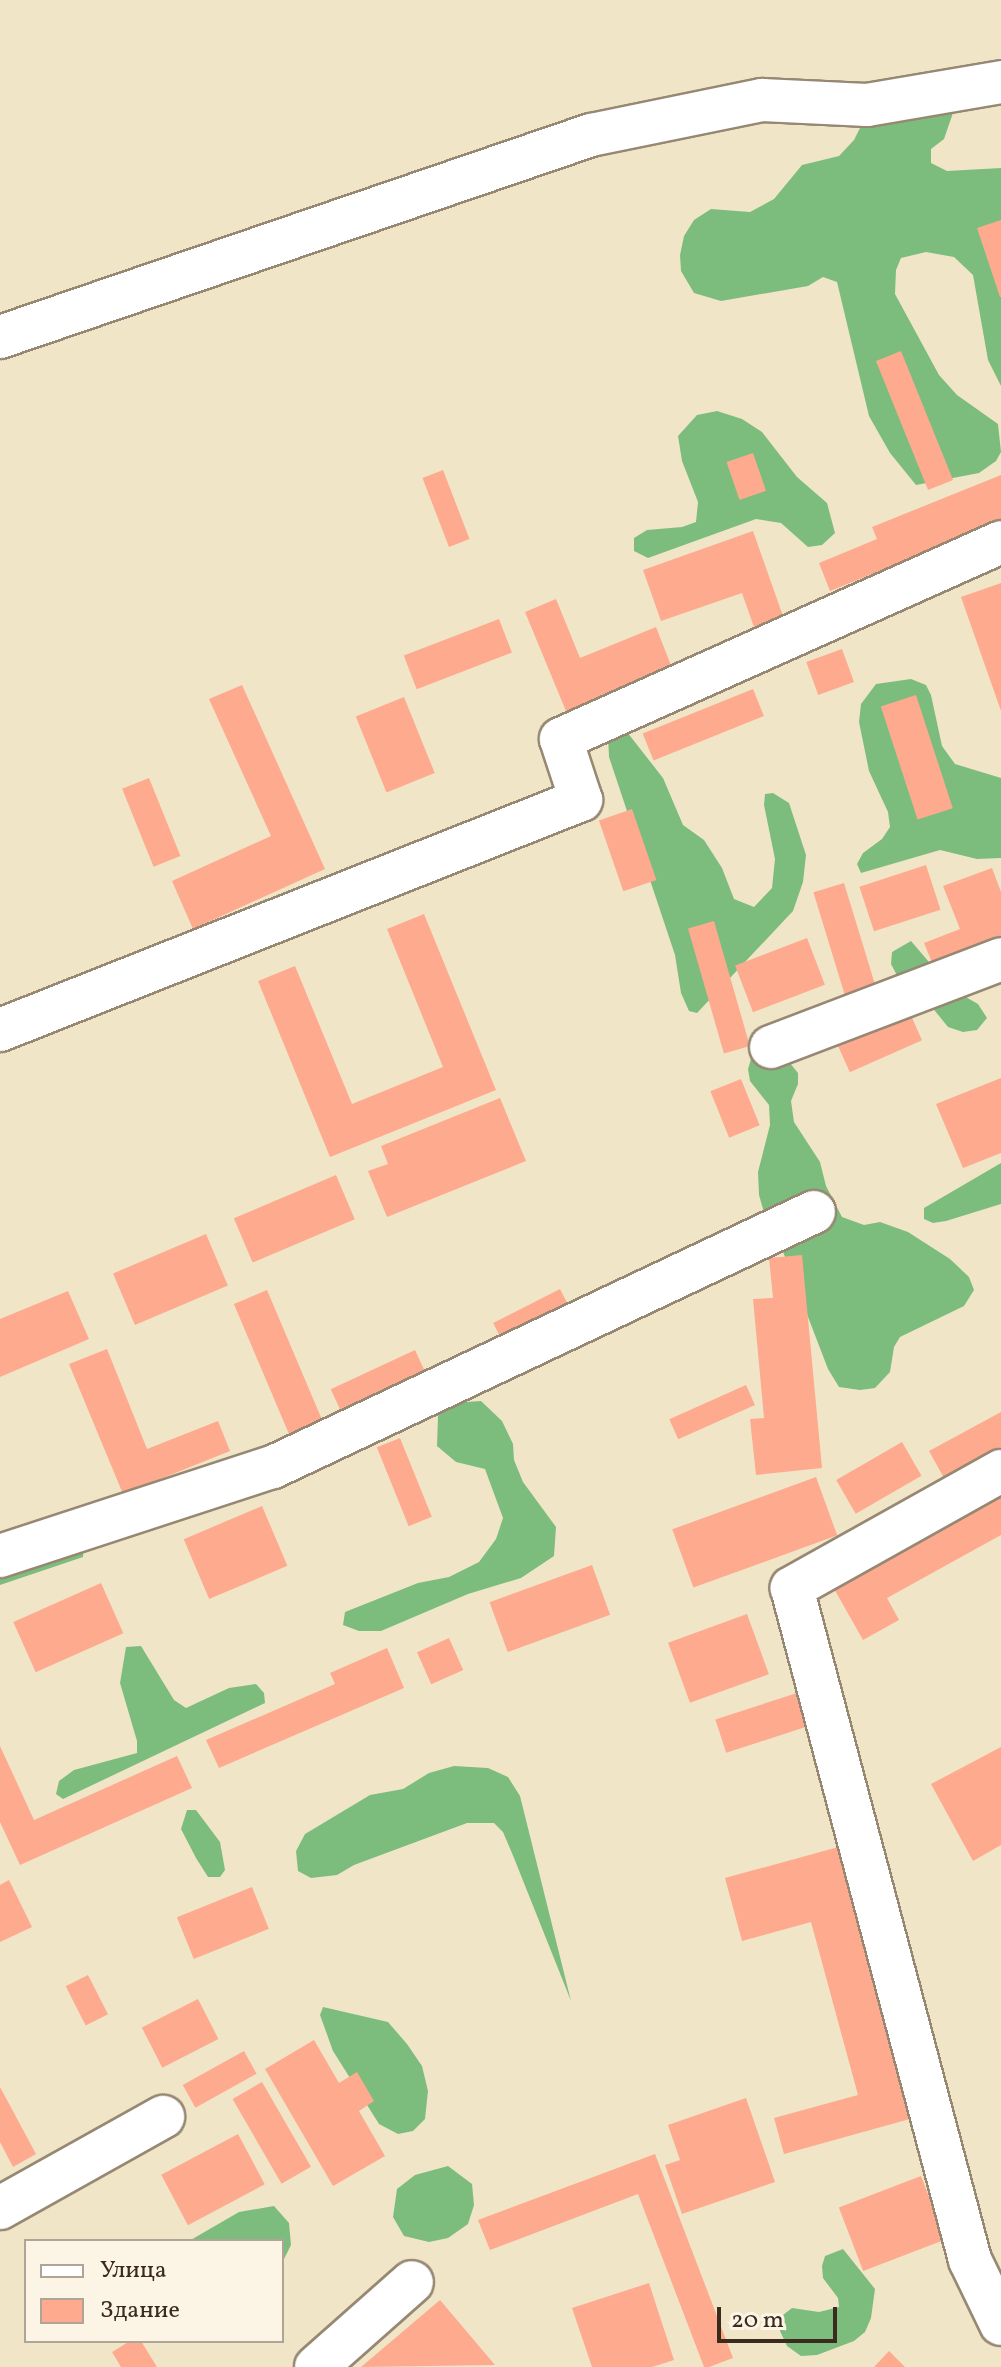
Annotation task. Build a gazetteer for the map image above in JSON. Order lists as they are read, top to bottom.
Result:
{
  "legend": ["Улица", "Здание"],
  "scale_bar": "20 m"
}
